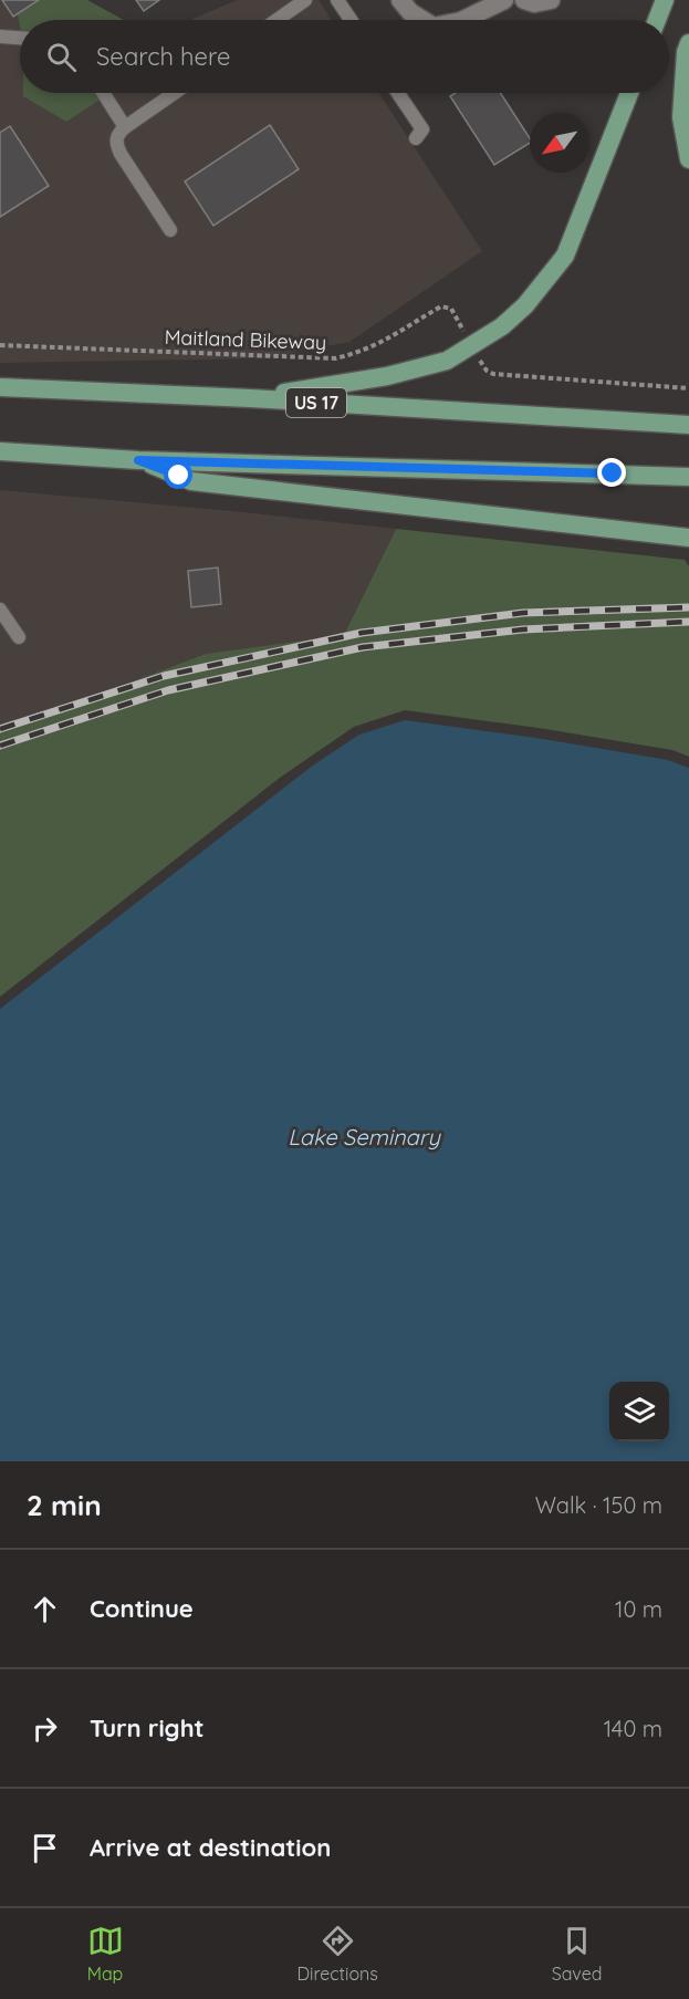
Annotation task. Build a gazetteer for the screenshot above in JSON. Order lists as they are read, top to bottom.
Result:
{
  "streets": {
    "main road": ["US 17"],
    "path": ["Maitland Bikeway"]
  },
  "water": ["Lake Seminary"],
  "north": "bottom left",
  "page": {
    "search": "Search here",
    "heading": ["2 min", "Walk · 150 m"],
    "list": [
      ["Continue", "10 m"],
      ["Turn right", "140 m"],
      "Arrive at destination"
    ],
    "nav": ["Map", "Directions", "Saved"]
  }
}
